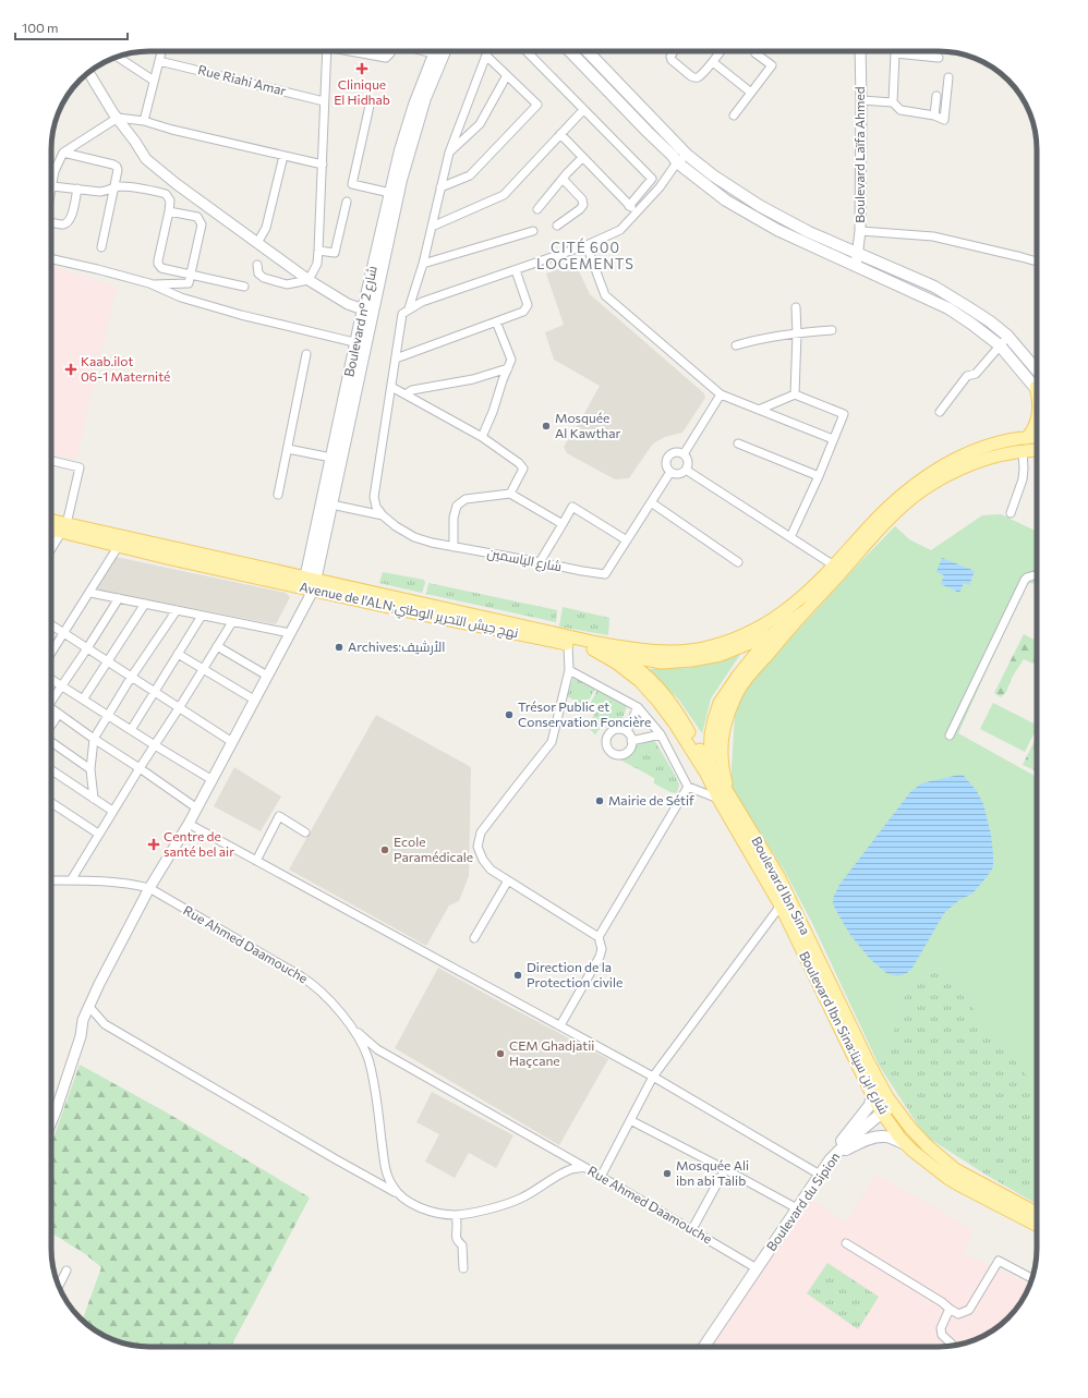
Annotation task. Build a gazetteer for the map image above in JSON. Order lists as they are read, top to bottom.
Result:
{
  "streets": {
    "main road": [
      "Boulevard n° شارع 2",
      "Avenue de l'ALN;نهج جيش التحرير الوطني",
      "Boulevard Ibn Sina",
      "Boulevard Ibn Sina:شارع ابن سينا",
      "Boulevard du Sipion"
    ],
    "street": [
      "Rue Riahi Amar",
      "Boulevard Laïfa Ahmed",
      "شارع الياسمين",
      "Rue Ahmed Daamouche"
    ]
  },
  "crossings": [
    ["Boulevard n° شارع 2", "شارع الياسمين"],
    ["Boulevard n° شارع 2", "Avenue de l'ALN;نهج جيش التحرير الوطني"],
    ["Avenue de l'ALN;نهج جيش التحرير الوطني", "Boulevard Ibn Sina"],
    ["Boulevard Ibn Sina", "Boulevard Ibn Sina:شارع ابن سينا"],
    ["Boulevard Ibn Sina", "Boulevard du Sipion"],
    ["Rue Ahmed Daamouche", "Boulevard du Sipion"],
    ["Boulevard Ibn Sina:شارع ابن سينا", "Boulevard du Sipion"]
  ],
  "districts": ["CITÉ 600 LOGEMENTS"],
  "places": {
    "health": ["Clinique El Hidhab", "Kaab.ilot 06-1 Maternité", "Centre de santé bel air"],
    "other": [
      "Mosquée Al Kawthar",
      "Archives:الأرشيف",
      "Trésor Public et Conservation Foncière",
      "Mairie de Sétif",
      "Ecole Paramédicale",
      "Direction de la Protection civile",
      "CEM Ghadjatii Haçcane",
      "Mosquée Ali ibn abi Talib"
    ]
  },
  "scale_bar": "100 m"
}
